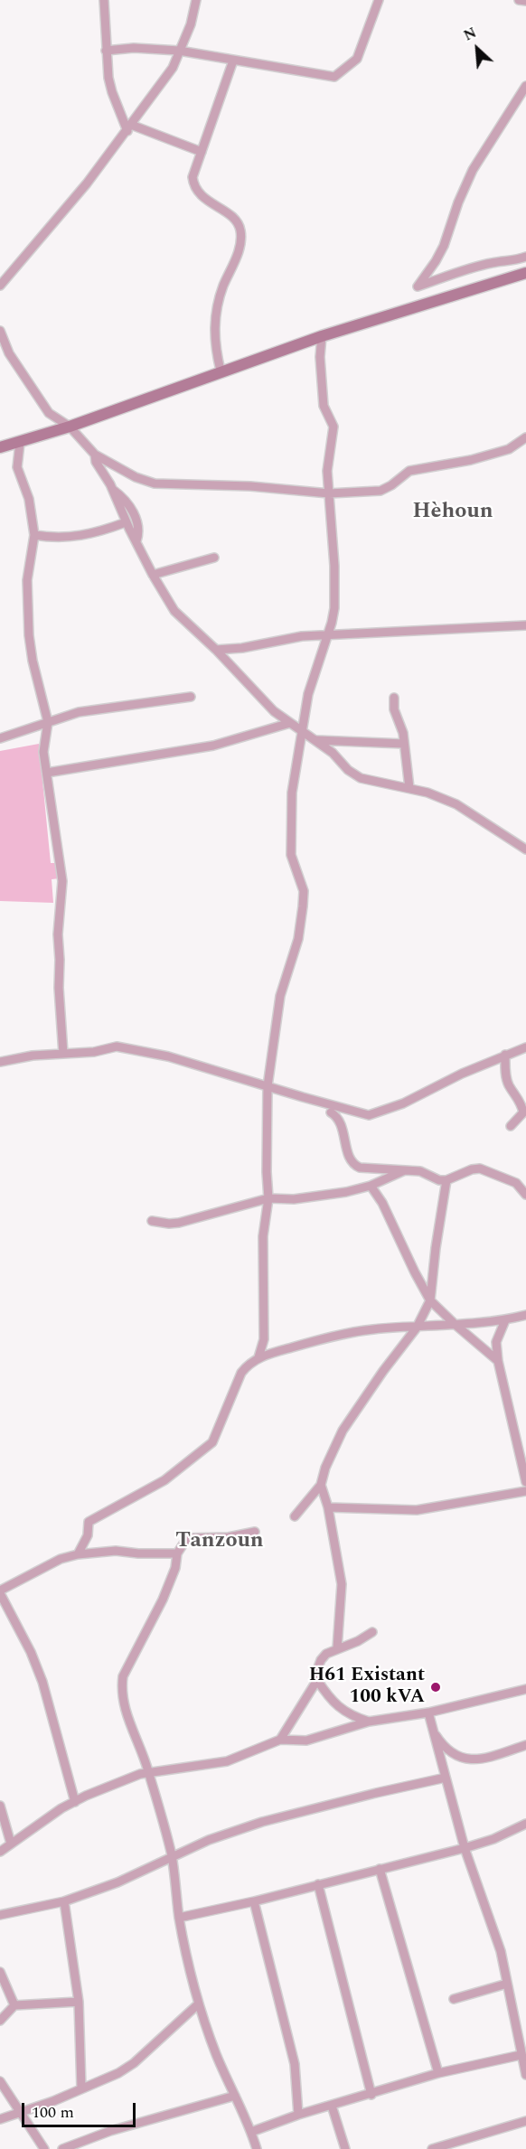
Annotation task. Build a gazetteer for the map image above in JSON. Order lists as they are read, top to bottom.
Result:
{
  "districts": ["Hèhoun", "Tanzoun"],
  "places": ["H61 Existant 100 kVA"],
  "scale_bar": "100 m",
  "north": "top left"
}
